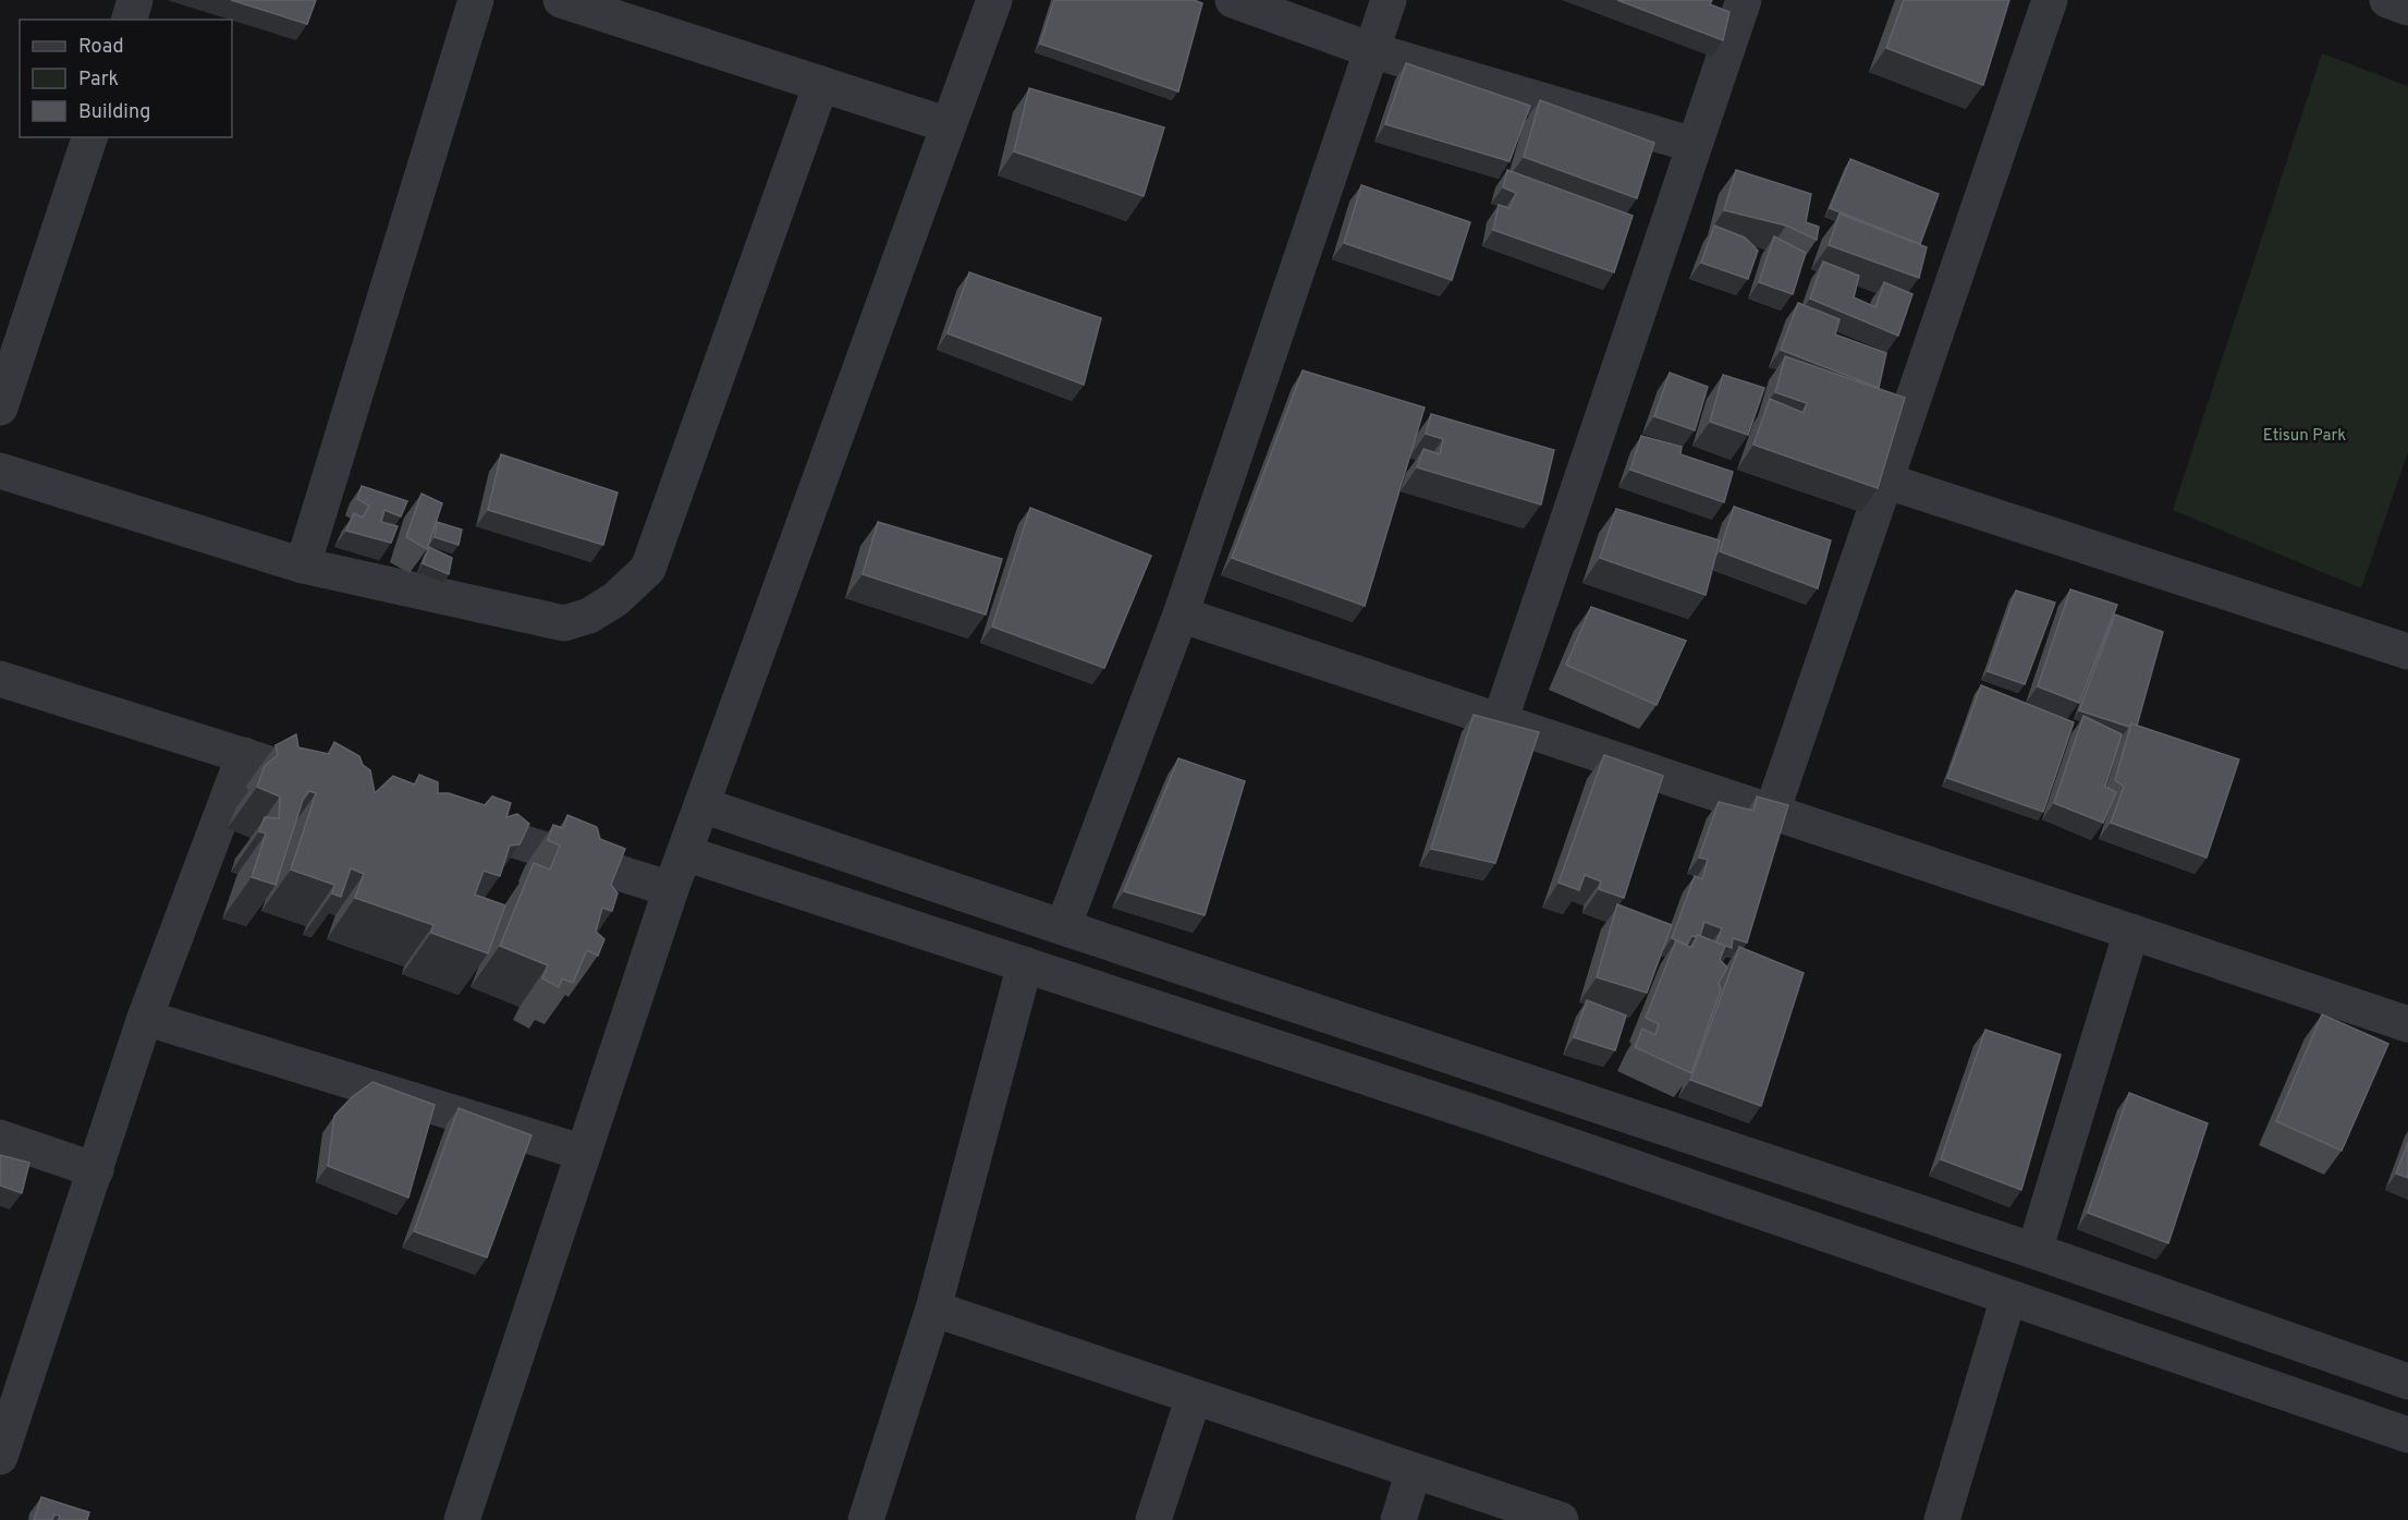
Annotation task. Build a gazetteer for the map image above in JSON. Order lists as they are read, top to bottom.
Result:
{
  "parks": ["Etisun Park"],
  "legend": ["Road", "Park", "Building"]
}
